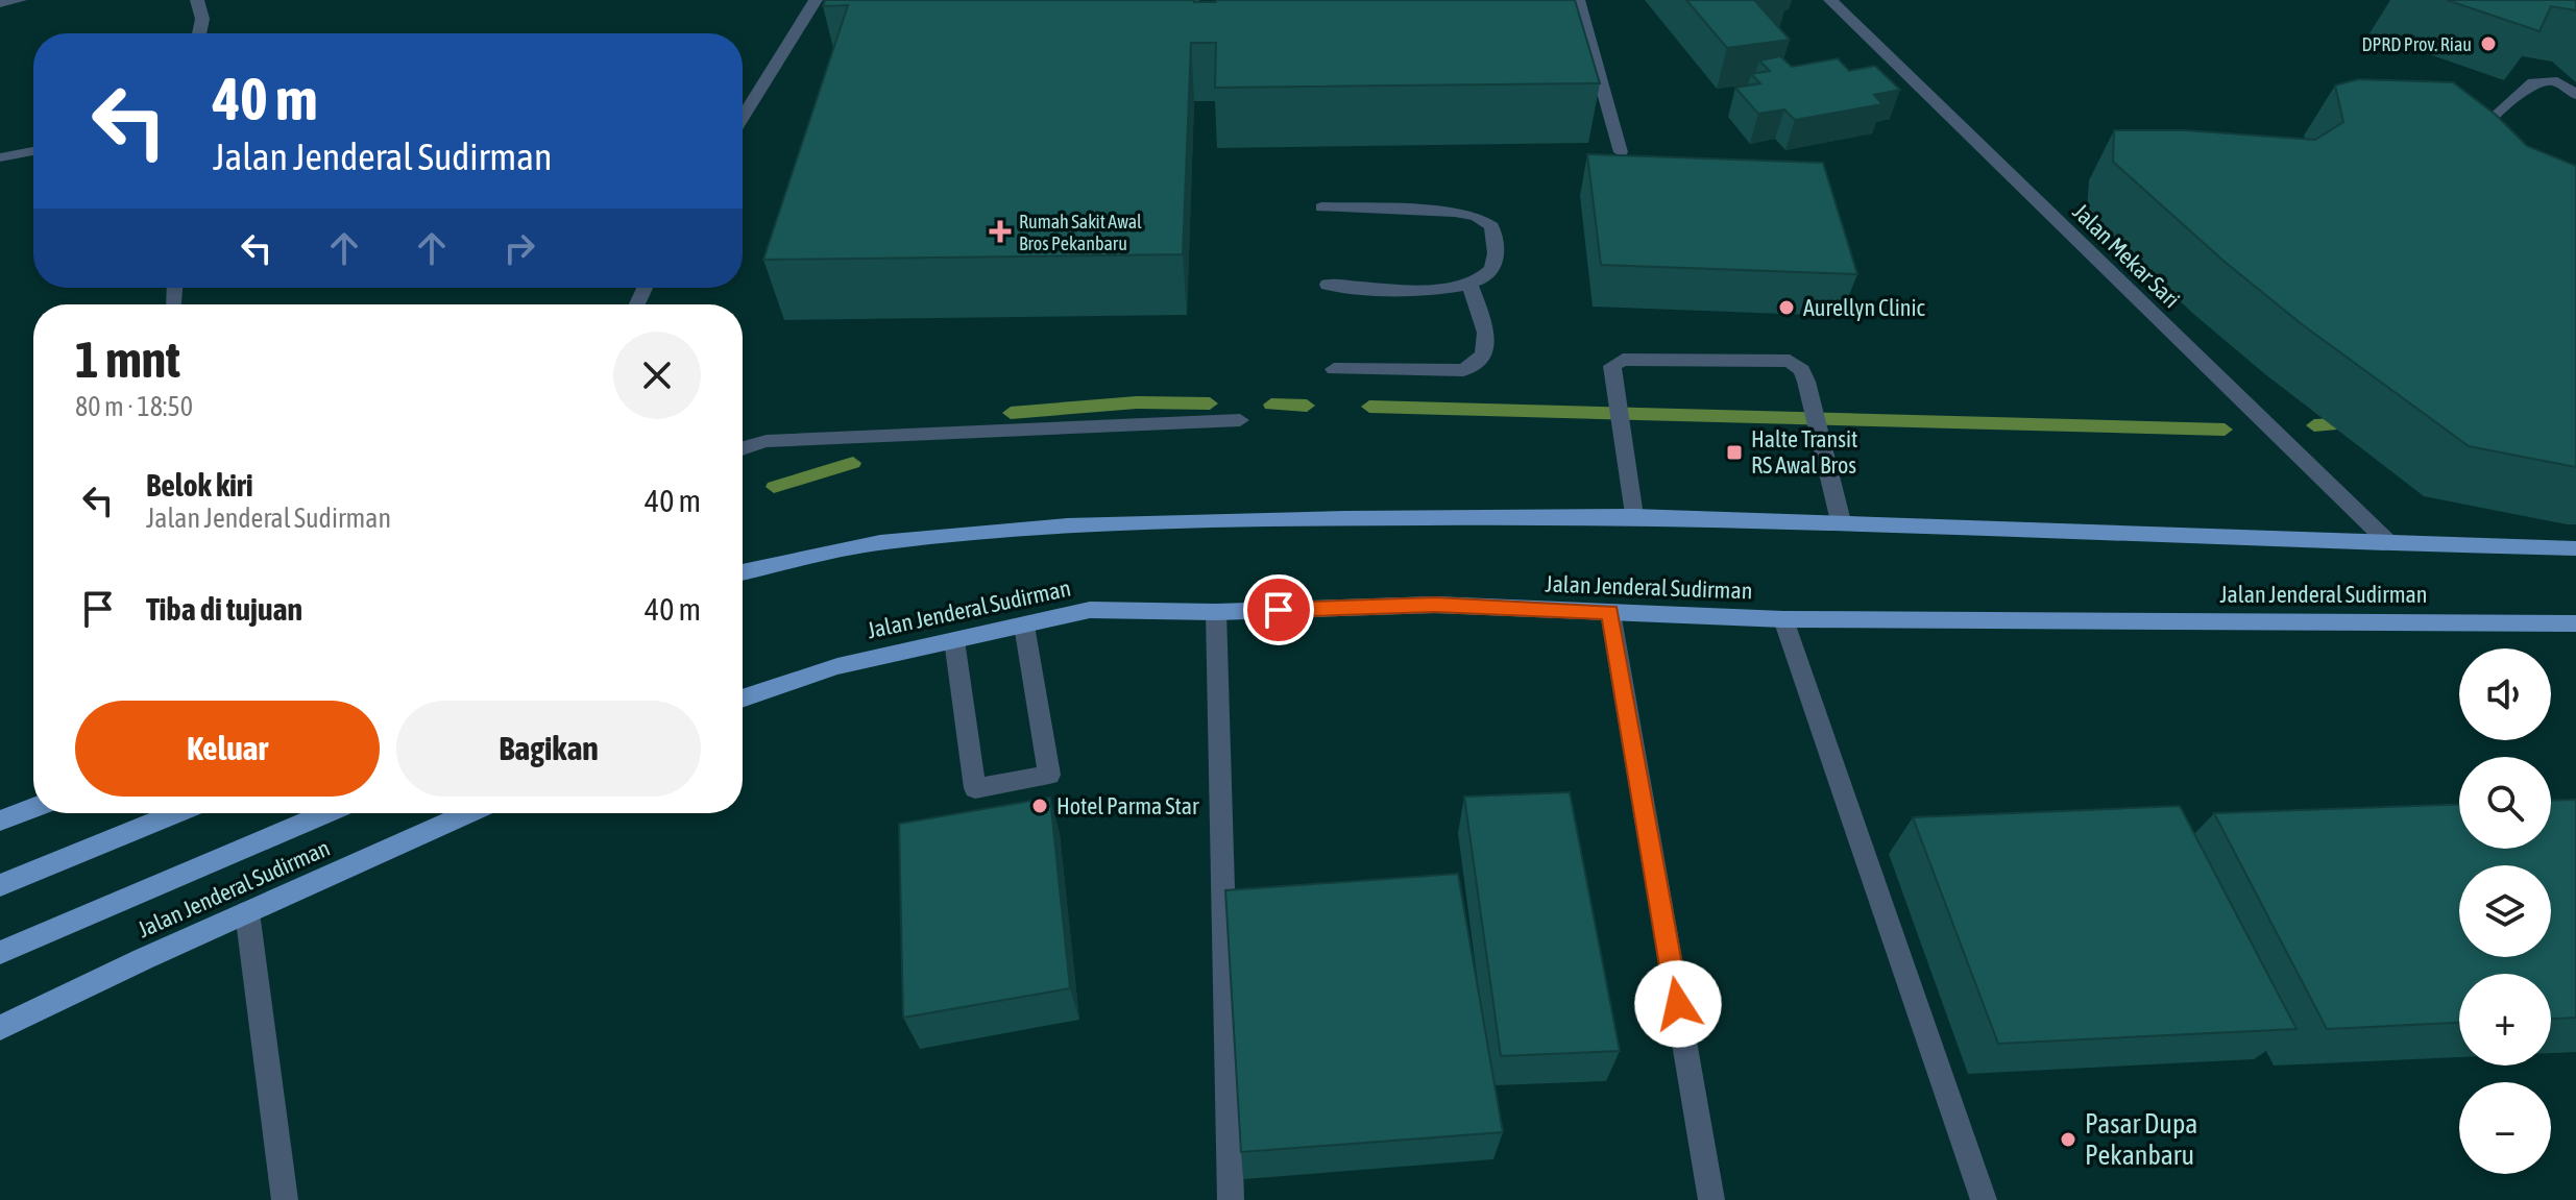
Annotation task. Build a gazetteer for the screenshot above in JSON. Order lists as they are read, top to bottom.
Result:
{
  "streets": {
    "main road": ["Jalan Jenderal Sudirman"],
    "street": ["Jalan Mekar Sari"]
  },
  "places": {
    "other": [
      "DPRD Prov. Riau",
      "Aurellyn Clinic",
      "Hotel Parma Star",
      "Pasar Dupa Pekanbaru"
    ],
    "health": ["Rumah Sakit Awal Bros Pekanbaru"],
    "transit": ["Halte Transit RS Awal Bros"]
  },
  "page": {
    "turn": ["40 m", "Jalan Jenderal Sudirman"],
    "heading": ["1 mnt", "80 m · 18:50"],
    "list": [
      {
        "name": "Belok kiri",
        "note": "Jalan Jenderal Sudirman",
        "value": "40 m"
      },
      {
        "name": "Tiba di tujuan",
        "value": "40 m"
      }
    ],
    "map_buttons": ["+", "−"],
    "buttons": ["Keluar", "Bagikan"]
  }
}
